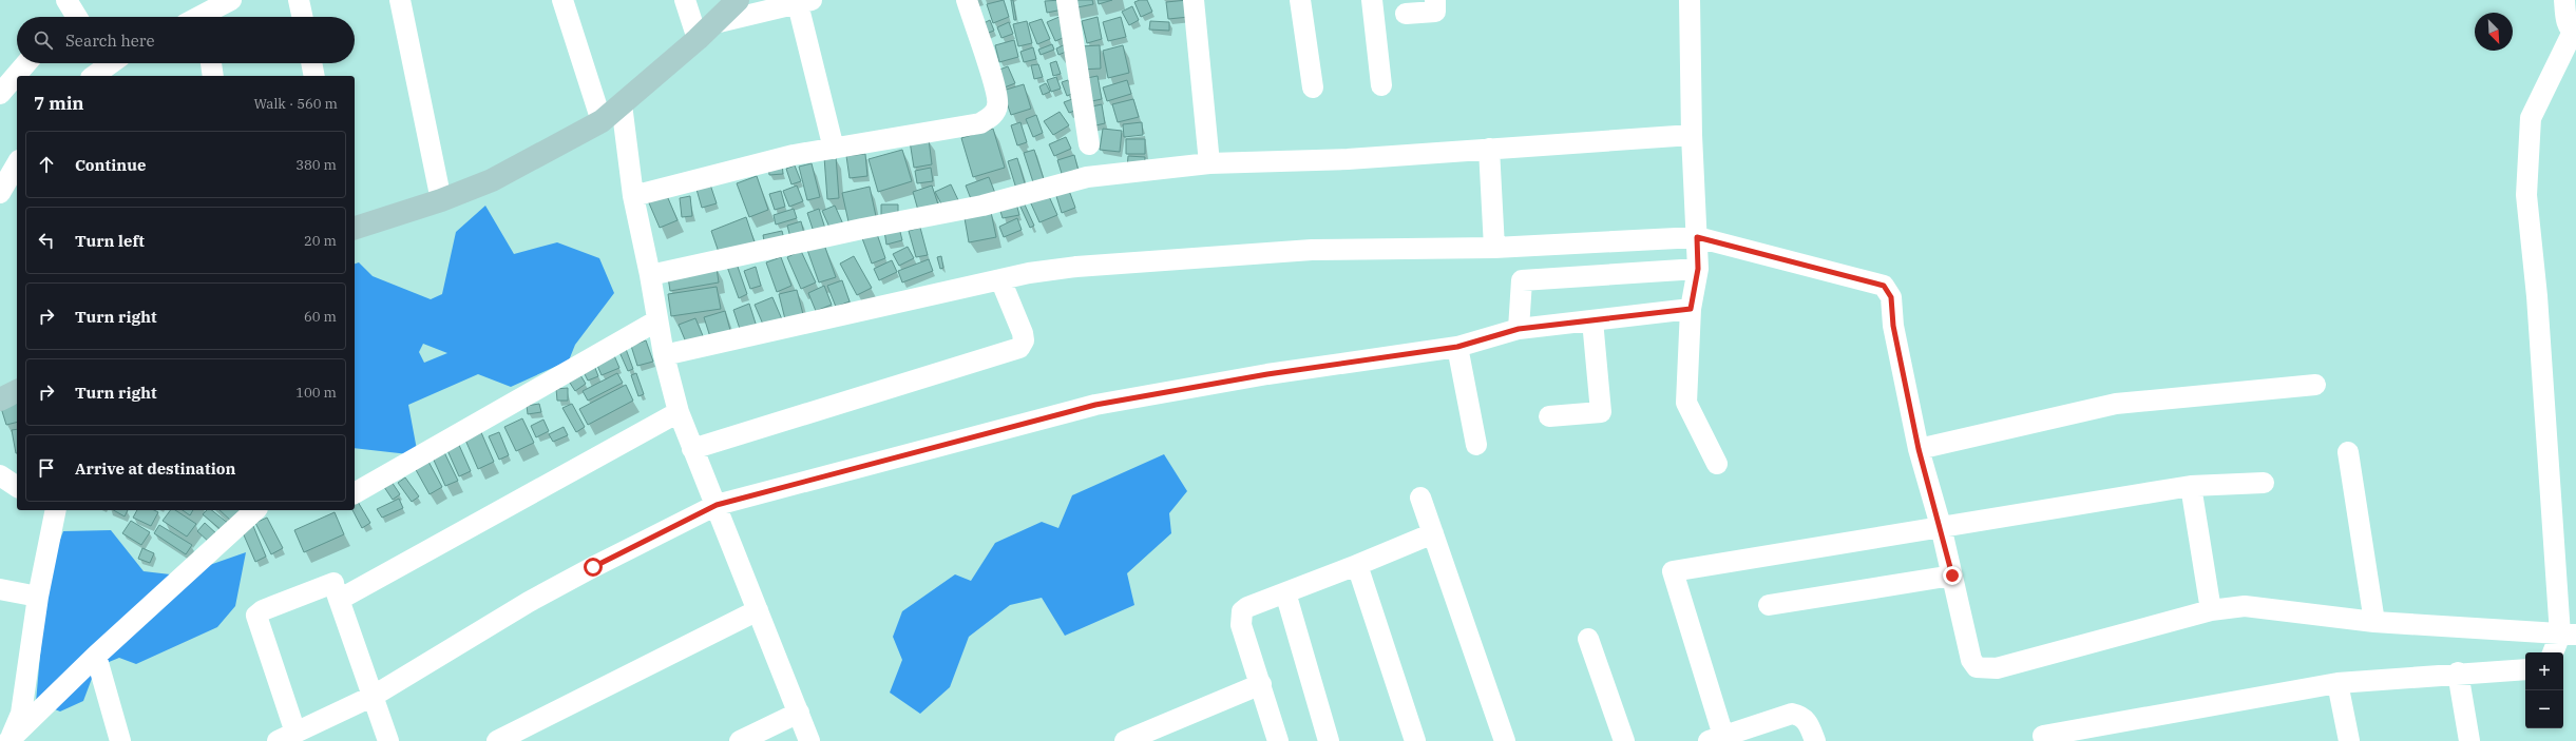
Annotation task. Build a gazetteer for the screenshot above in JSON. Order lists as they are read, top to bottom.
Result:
{
  "north": "bottom right",
  "page": {
    "search": "Search here",
    "heading": ["7 min", "Walk · 560 m"],
    "list": [
      ["Continue", "380 m"],
      ["Turn left", "20 m"],
      ["Turn right", "60 m"],
      ["Turn right", "100 m"],
      "Arrive at destination"
    ],
    "map_buttons": ["+", "−"]
  }
}
